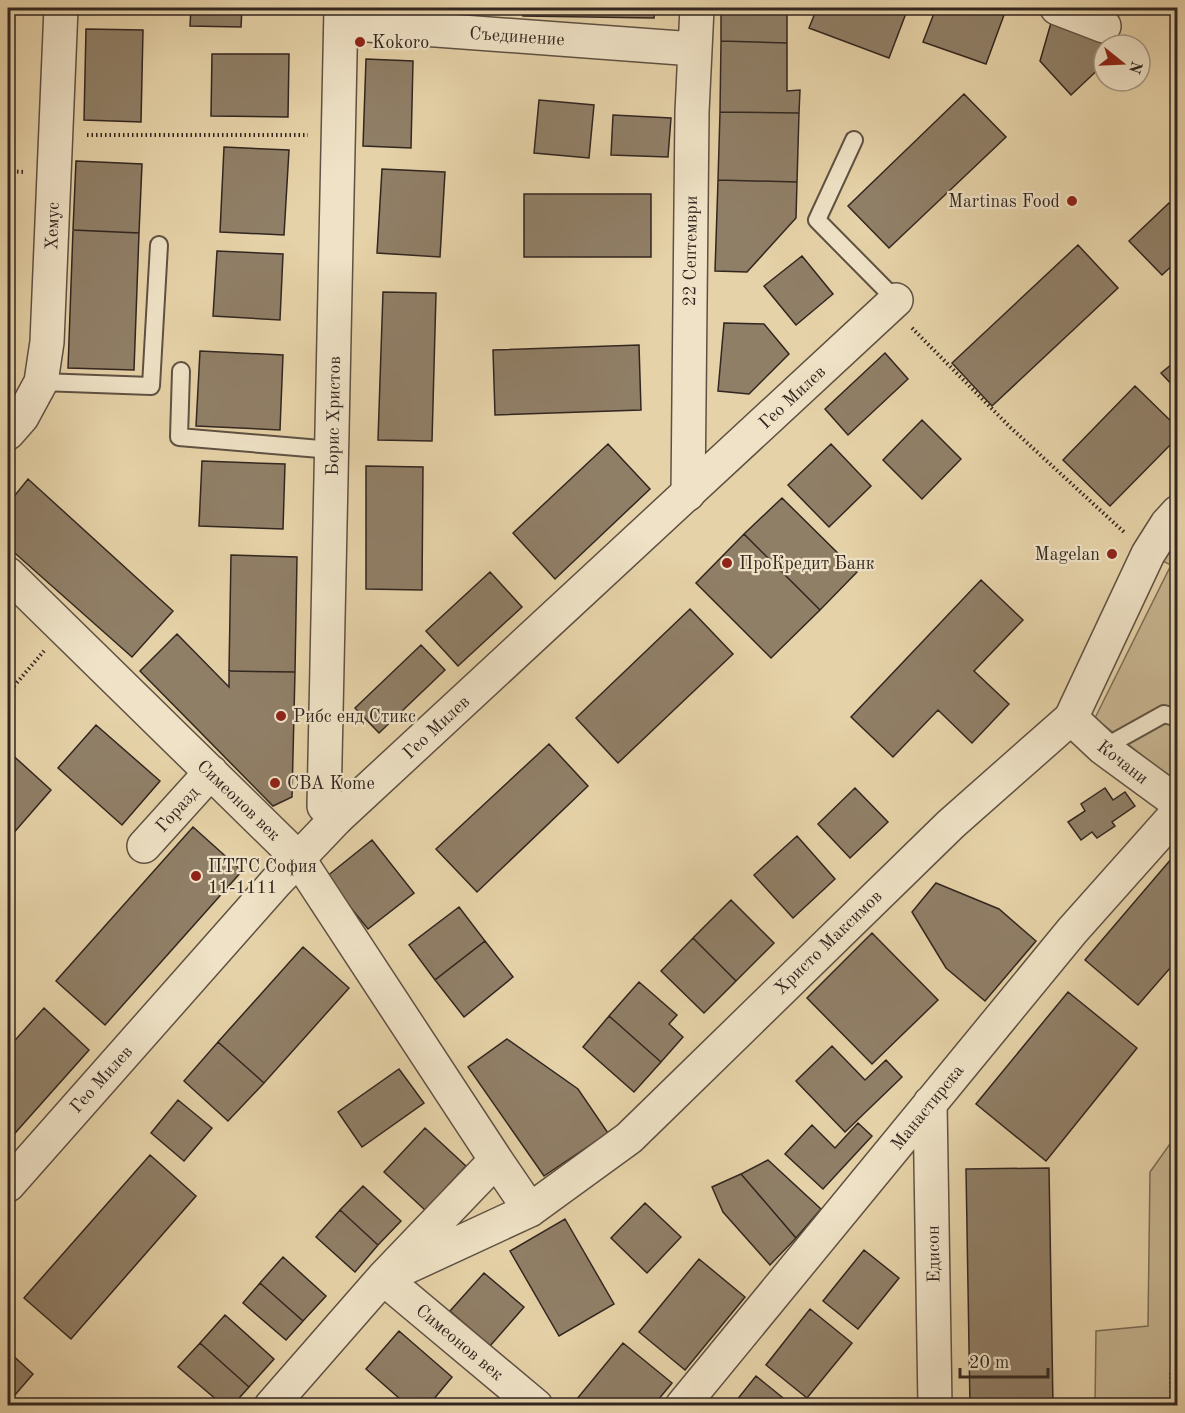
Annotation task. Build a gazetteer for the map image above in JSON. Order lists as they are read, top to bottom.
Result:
{
  "streets": {
    "street": [
      "Съединение",
      "Хемус",
      "22 Септември",
      "Гео Милев",
      "Борис Христов",
      "Кочани",
      "Симеонов век",
      "Горазд",
      "Христо Максимов",
      "Манастирска",
      "Едисон"
    ]
  },
  "crossings": [
    ["Съединение", "22 Септември"],
    ["Съединение", "Борис Христов"],
    ["22 Септември", "Гео Милев"],
    ["Гео Милев", "Борис Христов"],
    ["Гео Милев", "Симеонов век"],
    ["Кочани", "Христо Максимов"],
    ["Симеонов век", "Горазд"],
    ["Симеонов век", "Христо Максимов"],
    ["Манастирска", "Едисон"]
  ],
  "places": [
    "Kokoro",
    "Martinas Food",
    "Magelan",
    "ПроКредит Банк",
    "Рибс енд Стикс",
    "CBA Kome",
    "ПТТС София 11-1111"
  ],
  "scale_bar": "20 m",
  "north": "right"
}
